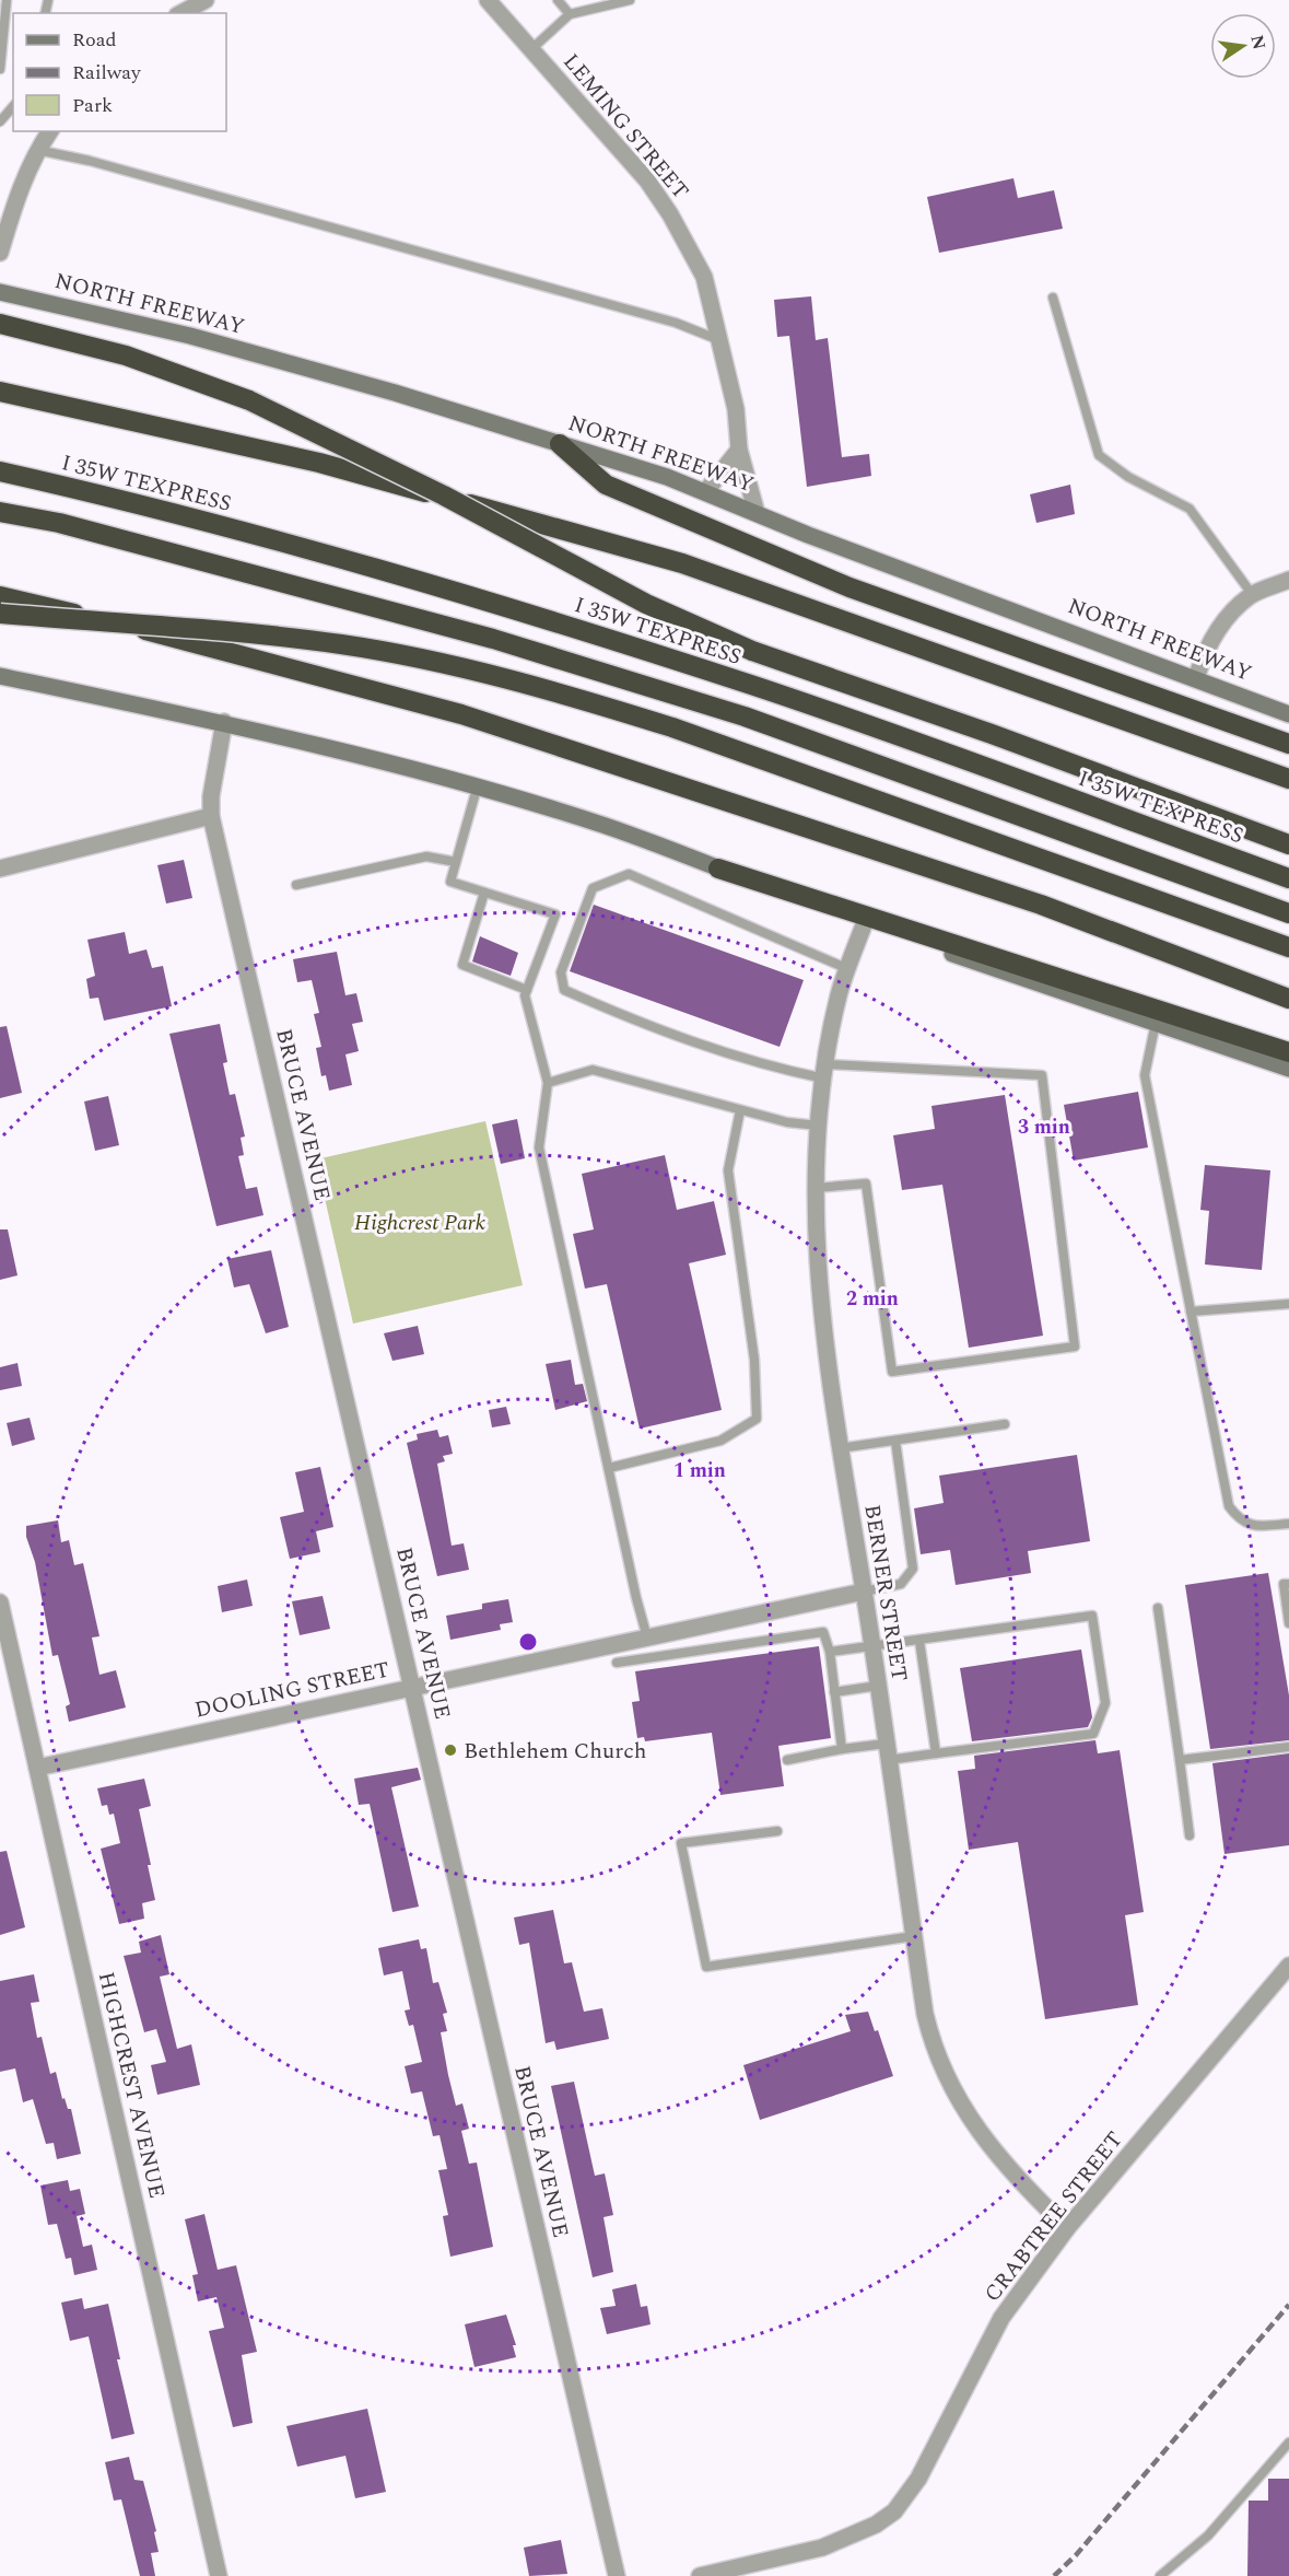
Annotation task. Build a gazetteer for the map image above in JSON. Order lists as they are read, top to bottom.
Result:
{
  "streets": {
    "highway": ["I 35W TEXPRESS"],
    "main road": ["NORTH FREEWAY"],
    "street": [
      "LEMING STREET",
      "BRUCE AVENUE",
      "BERNER STREET",
      "DOOLING STREET",
      "HIGHCREST AVENUE",
      "CRABTREE STREET"
    ]
  },
  "crossings": [
    ["LEMING STREET", "NORTH FREEWAY"],
    ["BRUCE AVENUE", "DOOLING STREET"],
    ["BERNER STREET", "DOOLING STREET"],
    ["BERNER STREET", "CRABTREE STREET"],
    ["DOOLING STREET", "HIGHCREST AVENUE"]
  ],
  "parks": ["Highcrest Park"],
  "places": ["Bethlehem Church"],
  "legend": ["Road", "Railway", "Park"],
  "north": "right",
  "rings": ["3 min", "2 min", "1 min"]
}
